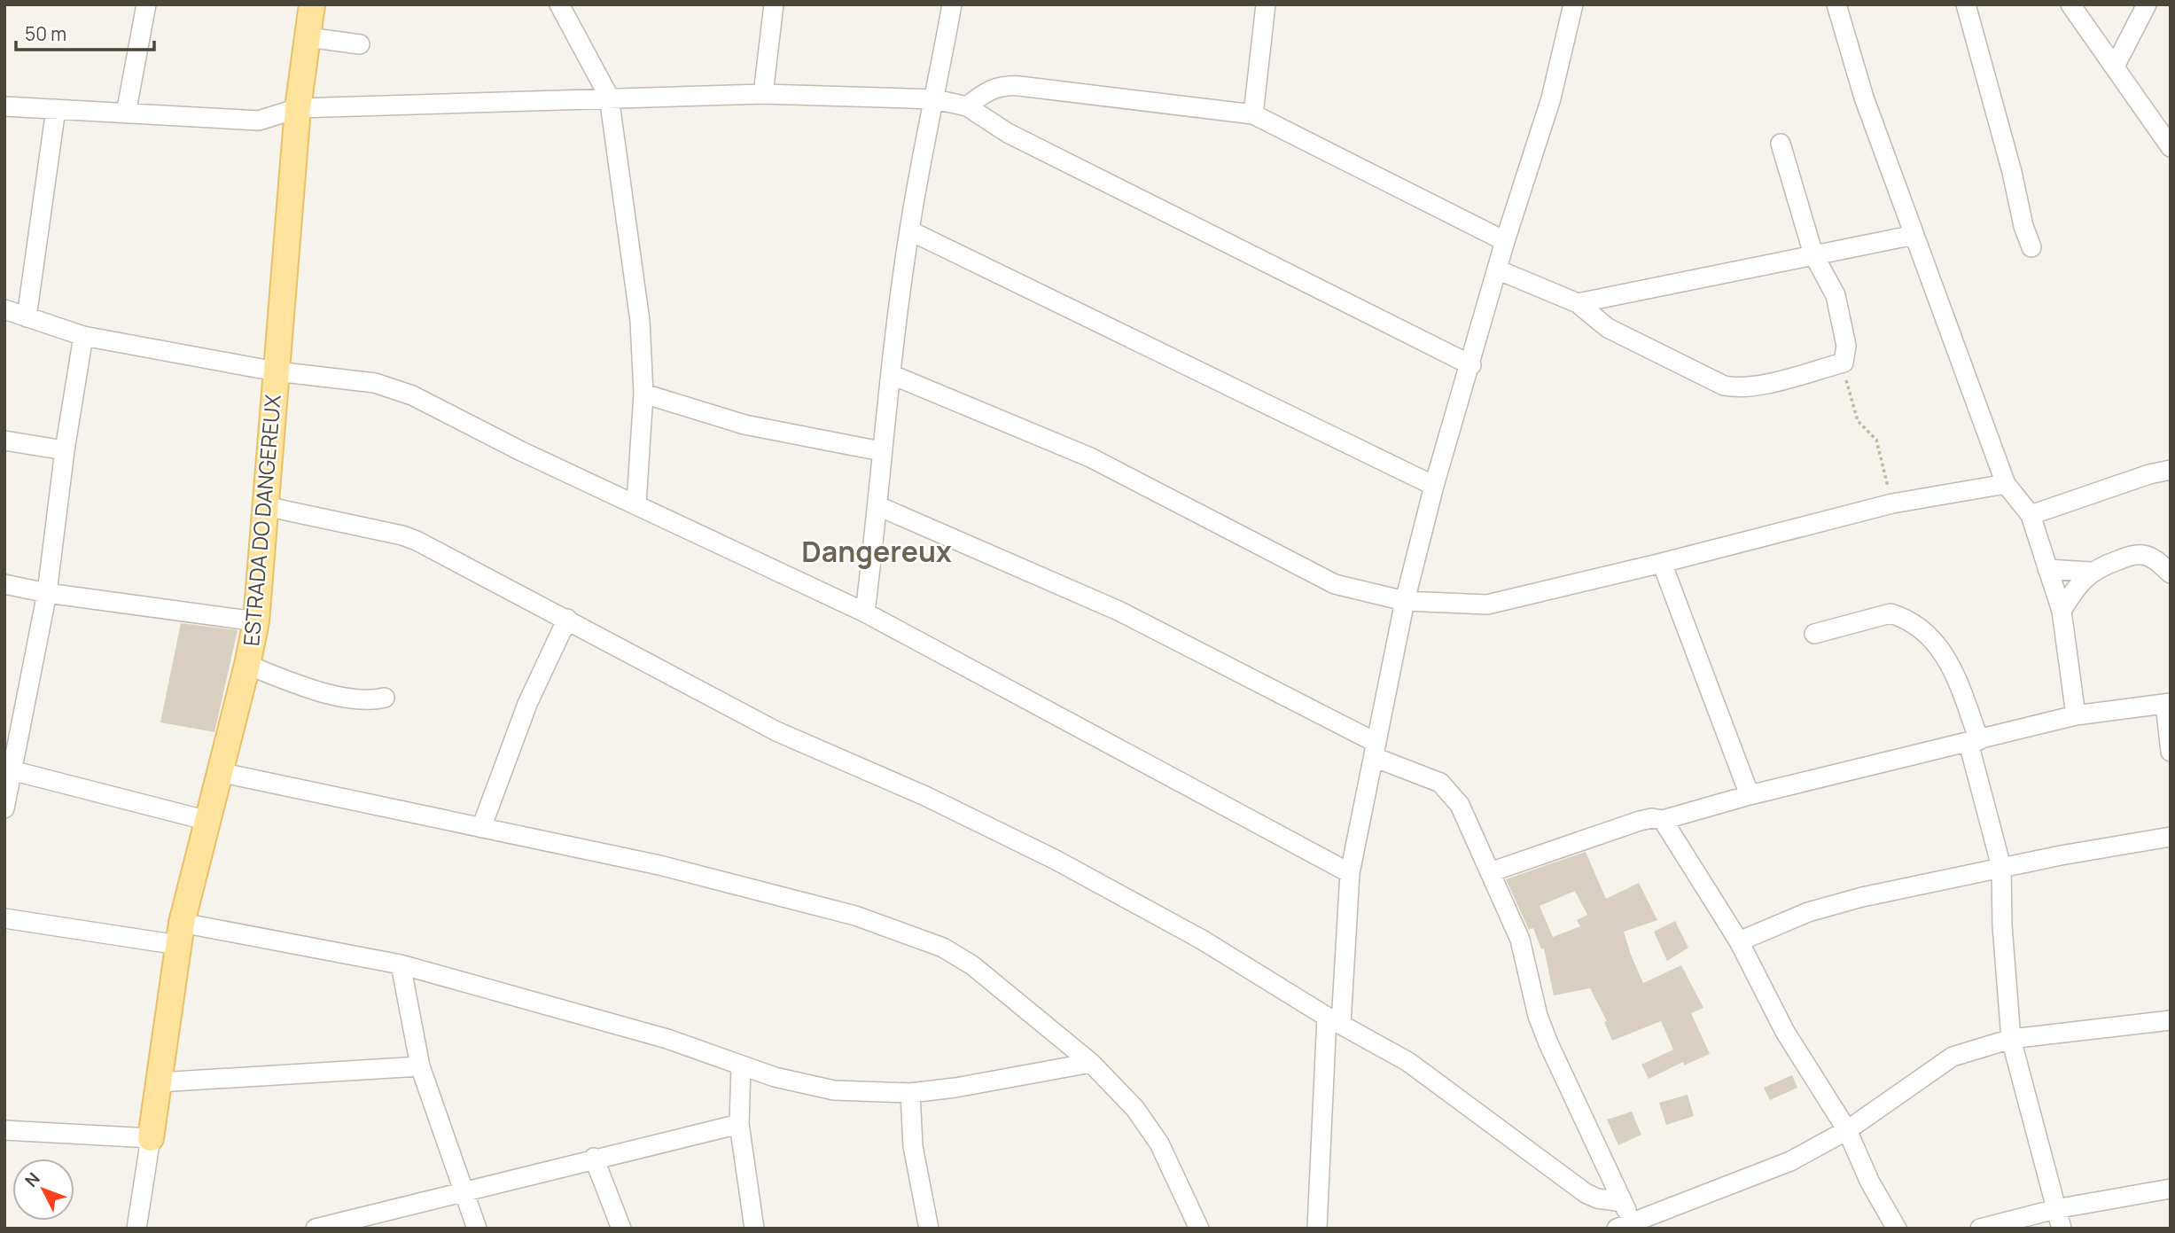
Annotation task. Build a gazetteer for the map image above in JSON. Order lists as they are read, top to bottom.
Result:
{
  "streets": {
    "main road": ["ESTRADA DO DANGEREUX"]
  },
  "districts": ["Dangereux"],
  "scale_bar": "50 m",
  "north": "top left"
}
